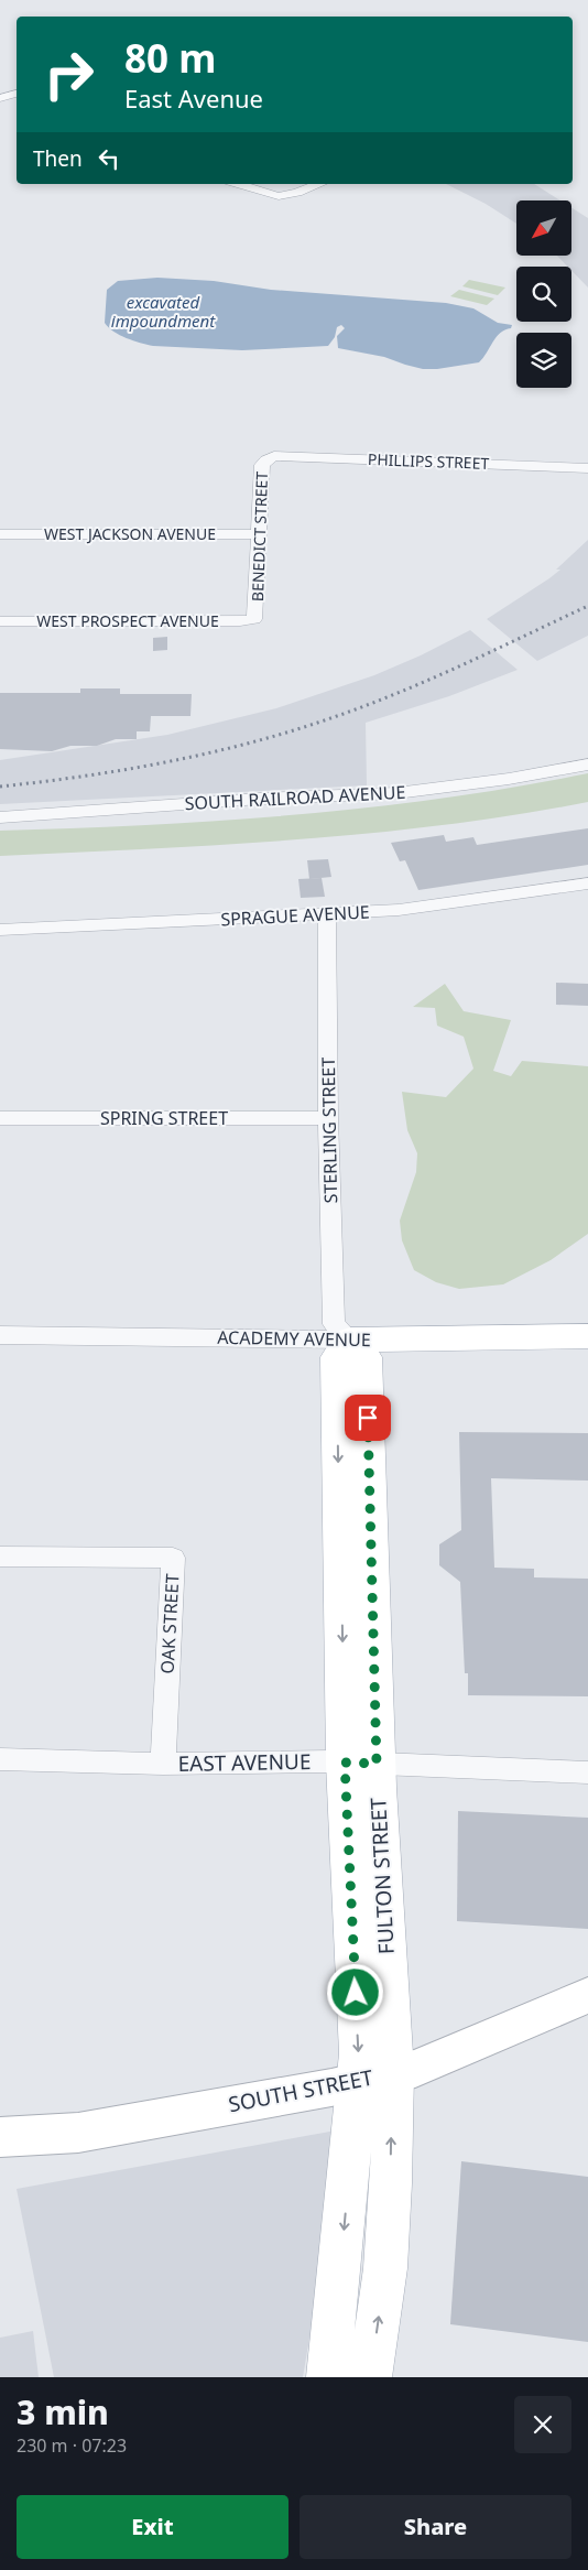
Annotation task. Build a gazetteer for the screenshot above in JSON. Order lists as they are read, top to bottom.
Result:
{
  "streets": {
    "main road": ["ACADEMY AVENUE", "FULTON STREET", "SOUTH STREET"],
    "street": [
      "PHILLIPS STREET",
      "WEST JACKSON AVENUE",
      "BENEDICT STREET",
      "WEST PROSPECT AVENUE",
      "SOUTH RAILROAD AVENUE",
      "SPRAGUE AVENUE",
      "SPRING STREET",
      "STERLING STREET",
      "OAK STREET",
      "EAST AVENUE"
    ]
  },
  "crossings": [
    ["PHILLIPS STREET", "BENEDICT STREET"],
    ["WEST JACKSON AVENUE", "BENEDICT STREET"],
    ["BENEDICT STREET", "WEST PROSPECT AVENUE"],
    ["SPRAGUE AVENUE", "STERLING STREET"],
    ["SPRING STREET", "STERLING STREET"],
    ["STERLING STREET", "ACADEMY AVENUE"],
    ["STERLING STREET", "FULTON STREET"],
    ["ACADEMY AVENUE", "FULTON STREET"],
    ["OAK STREET", "EAST AVENUE"],
    ["EAST AVENUE", "FULTON STREET"],
    ["FULTON STREET", "SOUTH STREET"]
  ],
  "water": ["excavated impoundment"],
  "north": "bottom left",
  "page": {
    "turn": ["80 m", "East Avenue"],
    "then": "Then",
    "heading": ["3 min", "230 m · 07:23"],
    "buttons": ["Exit", "Share"]
  }
}
